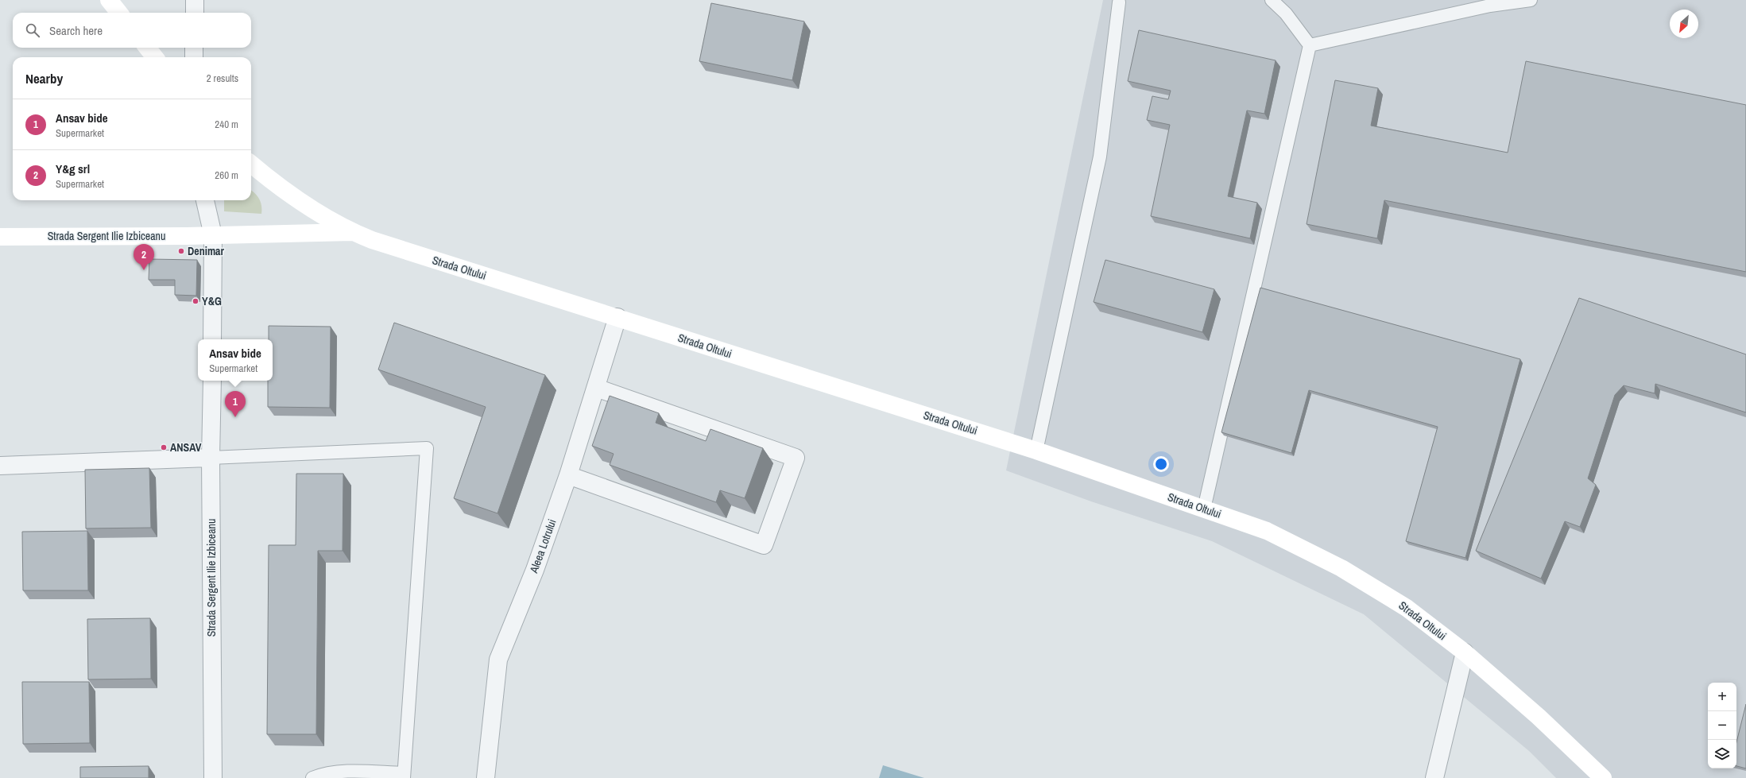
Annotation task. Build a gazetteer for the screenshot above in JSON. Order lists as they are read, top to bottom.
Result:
{
  "streets": {
    "main road": ["Strada Sergent Ilie Izbiceanu", "Strada Oltului"],
    "street": ["Aleea Lotrului"]
  },
  "crossings": [
    ["Strada Sergent Ilie Izbiceanu", "Strada Oltului"],
    ["Strada Oltului", "Aleea Lotrului"]
  ],
  "places": ["Denimar", "Y&G", "ANSAV"],
  "north": "bottom left",
  "page": {
    "search": "Search here",
    "heading": ["Nearby", "2 results"],
    "list": [
      {
        "mark": "1",
        "name": "Ansav bide",
        "note": "Supermarket",
        "value": "240 m"
      },
      {
        "mark": "2",
        "name": "Y&g srl",
        "note": "Supermarket",
        "value": "260 m"
      }
    ],
    "pins": ["2", "1"],
    "popup": ["Ansav bide", "Supermarket"],
    "map_buttons": ["+", "−"]
  }
}
